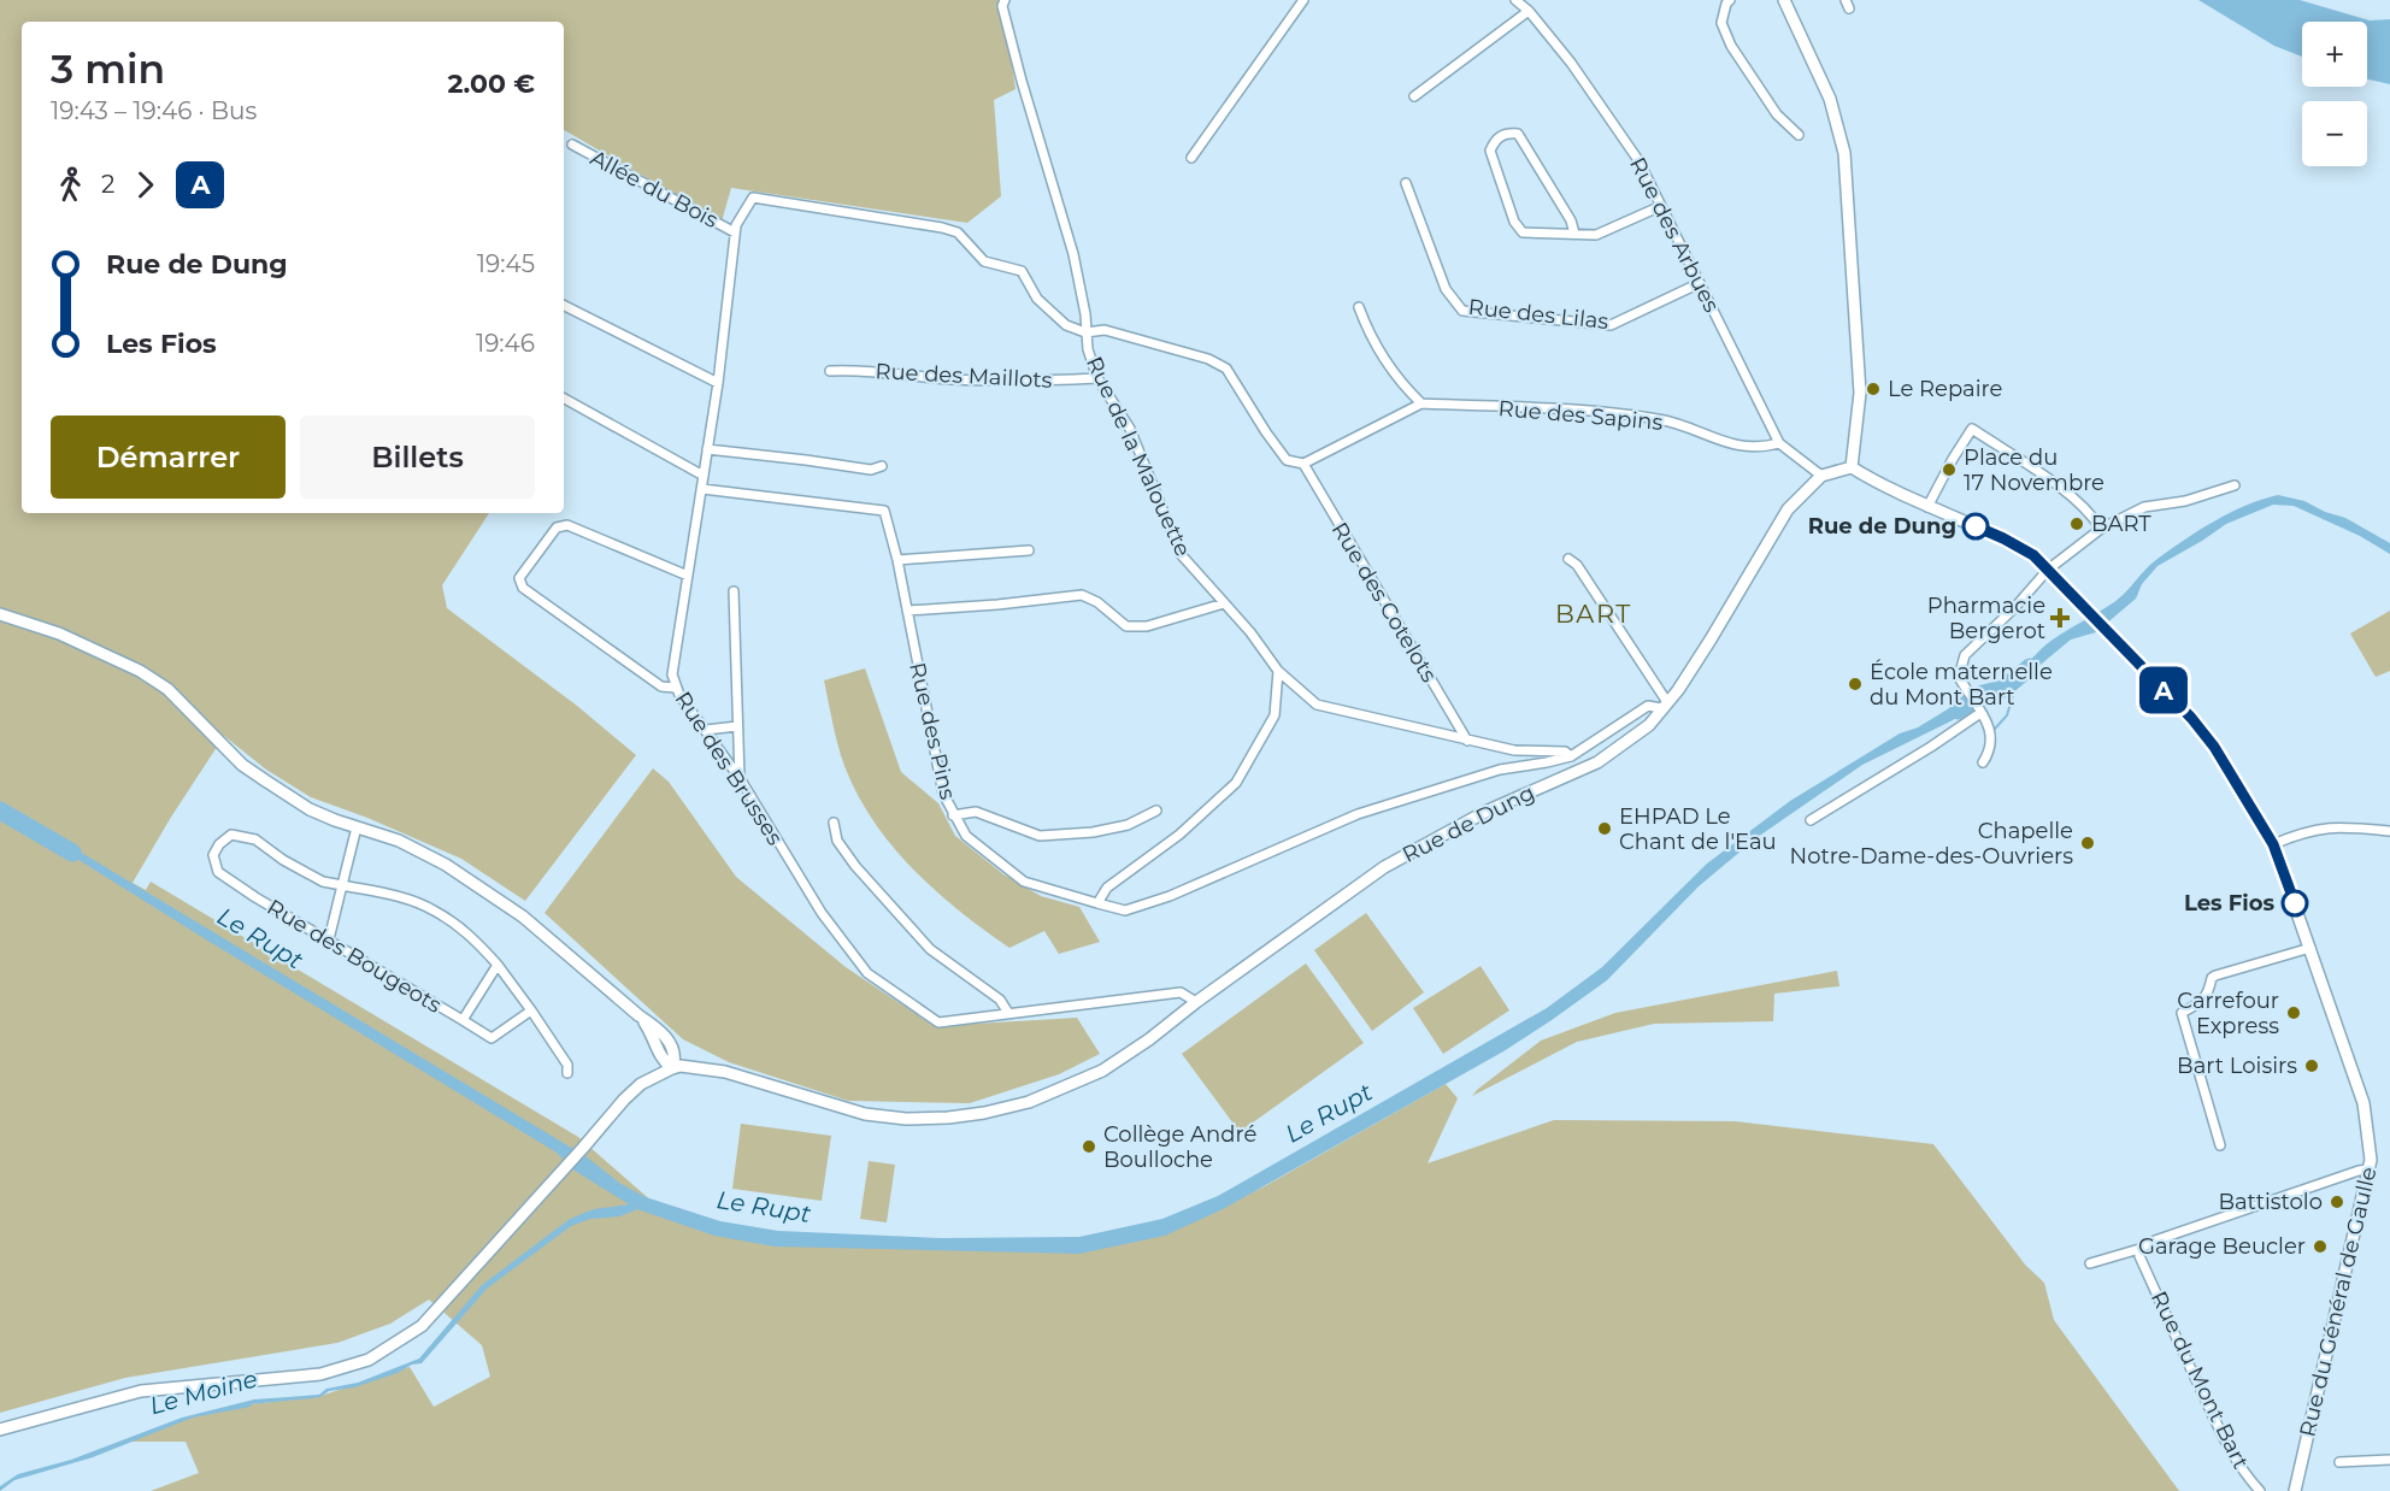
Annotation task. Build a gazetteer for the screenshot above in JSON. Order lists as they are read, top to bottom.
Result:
{
  "streets": {
    "main road": ["Rue de Dung", "Rue du Général de Gaulle"],
    "street": [
      "Allée du Bois",
      "Rue des Arbues",
      "Rue des Lilas",
      "Rue des Maillots",
      "Rue des Sapins",
      "Rue de la Malouette",
      "Rue des Cotelots",
      "Rue des Pins",
      "Rue des Brusses",
      "Rue des Bougeots",
      "Rue du Mont Bart"
    ]
  },
  "crossings": [
    ["Allée du Bois", "Rue des Brusses"],
    ["Rue des Arbues", "Rue des Lilas"],
    ["Rue des Arbues", "Rue des Sapins"],
    ["Rue des Arbues", "Rue de Dung"],
    ["Rue des Maillots", "Rue de la Malouette"],
    ["Rue des Sapins", "Rue des Cotelots"],
    ["Rue de la Malouette", "Rue des Cotelots"],
    ["Rue de la Malouette", "Rue des Brusses"],
    ["Rue des Pins", "Rue des Brusses"],
    ["Rue des Brusses", "Rue de Dung"],
    ["Rue de Dung", "Rue du Général de Gaulle"]
  ],
  "districts": ["BART"],
  "water": ["Le Rupt", "Le Moine"],
  "places": {
    "other": [
      "Le Repaire",
      "Place du 17 Novembre",
      "BART",
      "Rue de Dung",
      "École maternelle du Mont Bart",
      "EHPAD Le Chant de l'Eau",
      "Chapelle Notre-Dame-des-Ouvriers",
      "Les Fios",
      "Carrefour Express",
      "Bart Loisirs",
      "Collège André Boulloche",
      "Battistolo",
      "Garage Beucler"
    ],
    "health": ["Pharmacie Bergerot"]
  },
  "lines": ["bus line A"],
  "page": {
    "on_map": "A",
    "map_buttons": ["+", "−"],
    "heading": ["3 min", "19:43 – 19:46 · Bus", "2.00 €"],
    "legs": ["2", "A"],
    "list": [
      {
        "name": "Rue de Dung",
        "value": "19:45"
      },
      {
        "name": "Les Fios",
        "value": "19:46"
      }
    ],
    "buttons": ["Démarrer", "Billets"]
  }
}
